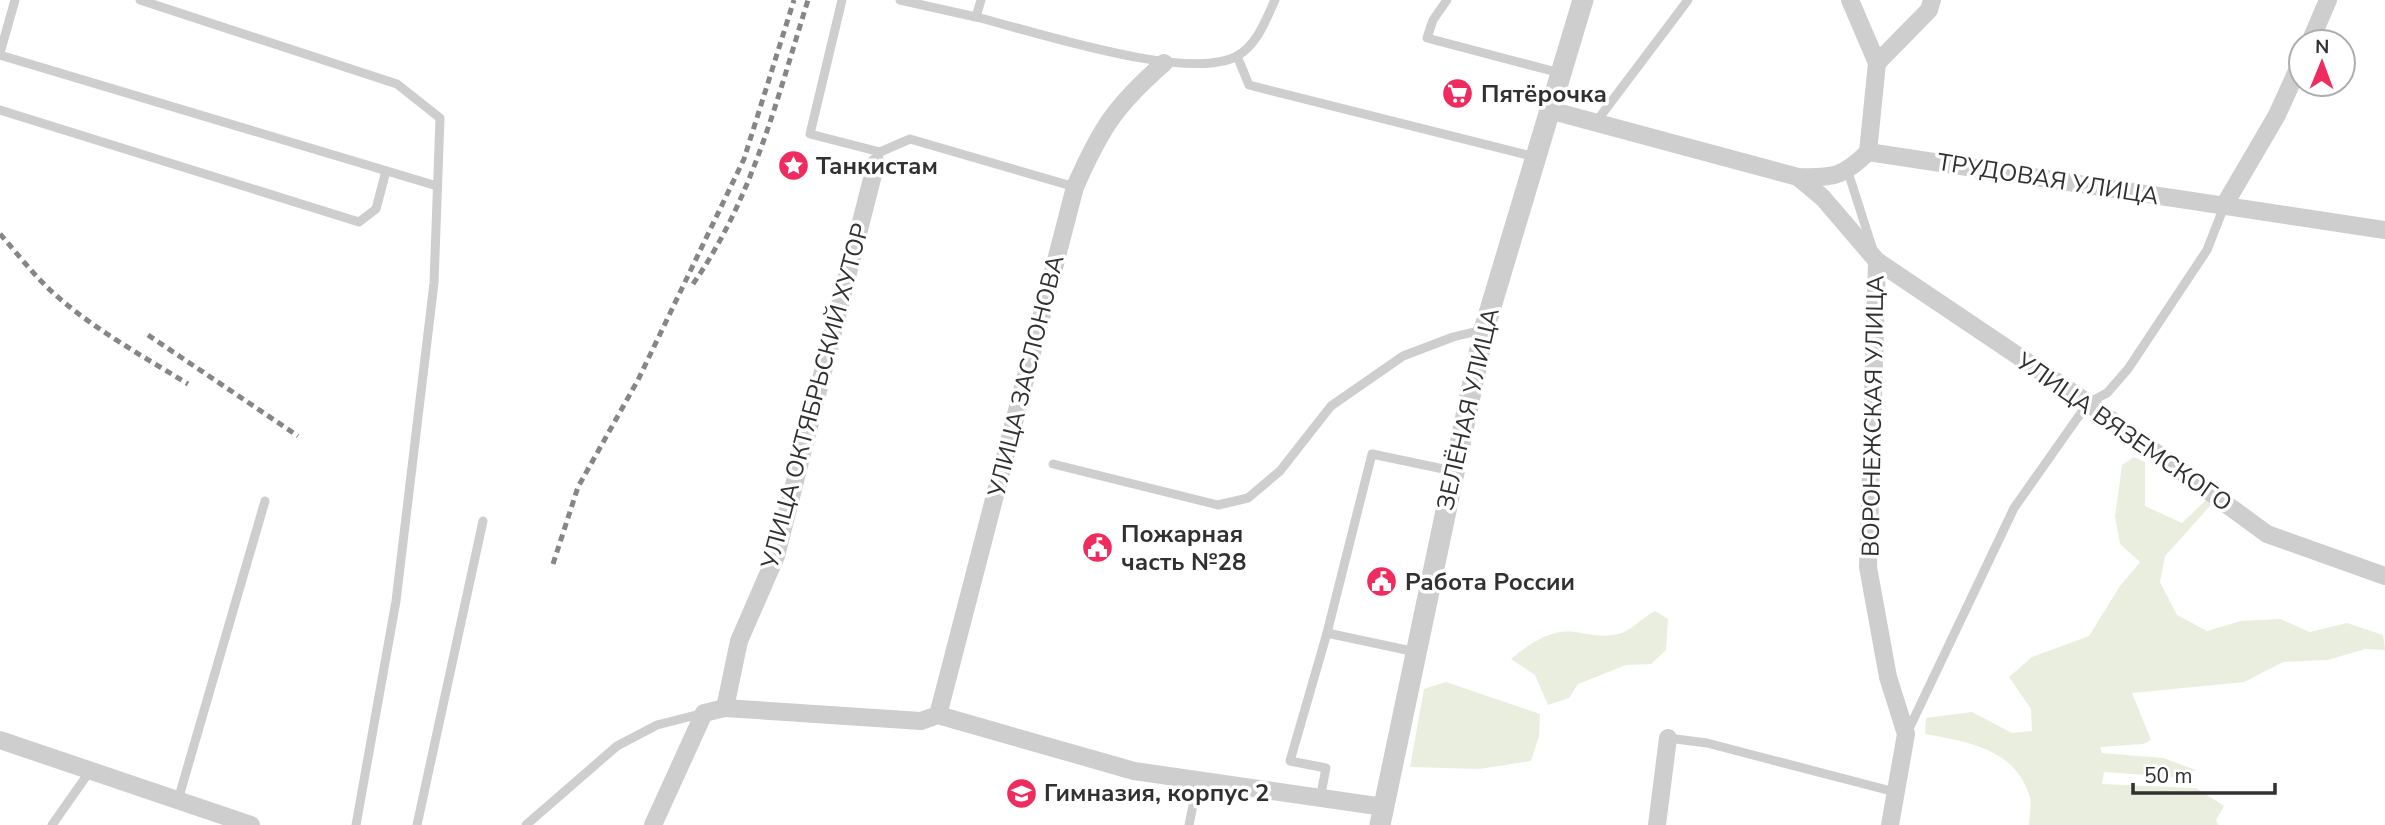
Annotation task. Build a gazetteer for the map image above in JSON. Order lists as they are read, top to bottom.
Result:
{
  "streets": {
    "street": [
      "ТРУДОВАЯ УЛИЦА",
      "УЛИЦА ЗАСЛОНОВА",
      "УЛИЦА ОКТЯБРЬСКИЙ ХУТОР",
      "ЗЕЛЁНАЯ УЛИЦА",
      "ВОРОНЕЖСКАЯ УЛИЦА",
      "УЛИЦА ВЯЗЕМСКОГО"
    ]
  },
  "crossings": [
    ["ТРУДОВАЯ УЛИЦА", "ВОРОНЕЖСКАЯ УЛИЦА"],
    ["ВОРОНЕЖСКАЯ УЛИЦА", "УЛИЦА ВЯЗЕМСКОГО"]
  ],
  "places": {
    "supermarket": ["Пятёрочка"],
    "place": ["Танкистам"],
    "public building": ["Пожарная часть №28", "Работа России"],
    "school or university": ["Гимназия, корпус 2"]
  },
  "scale_bar": "50 m",
  "north": "top"
}
